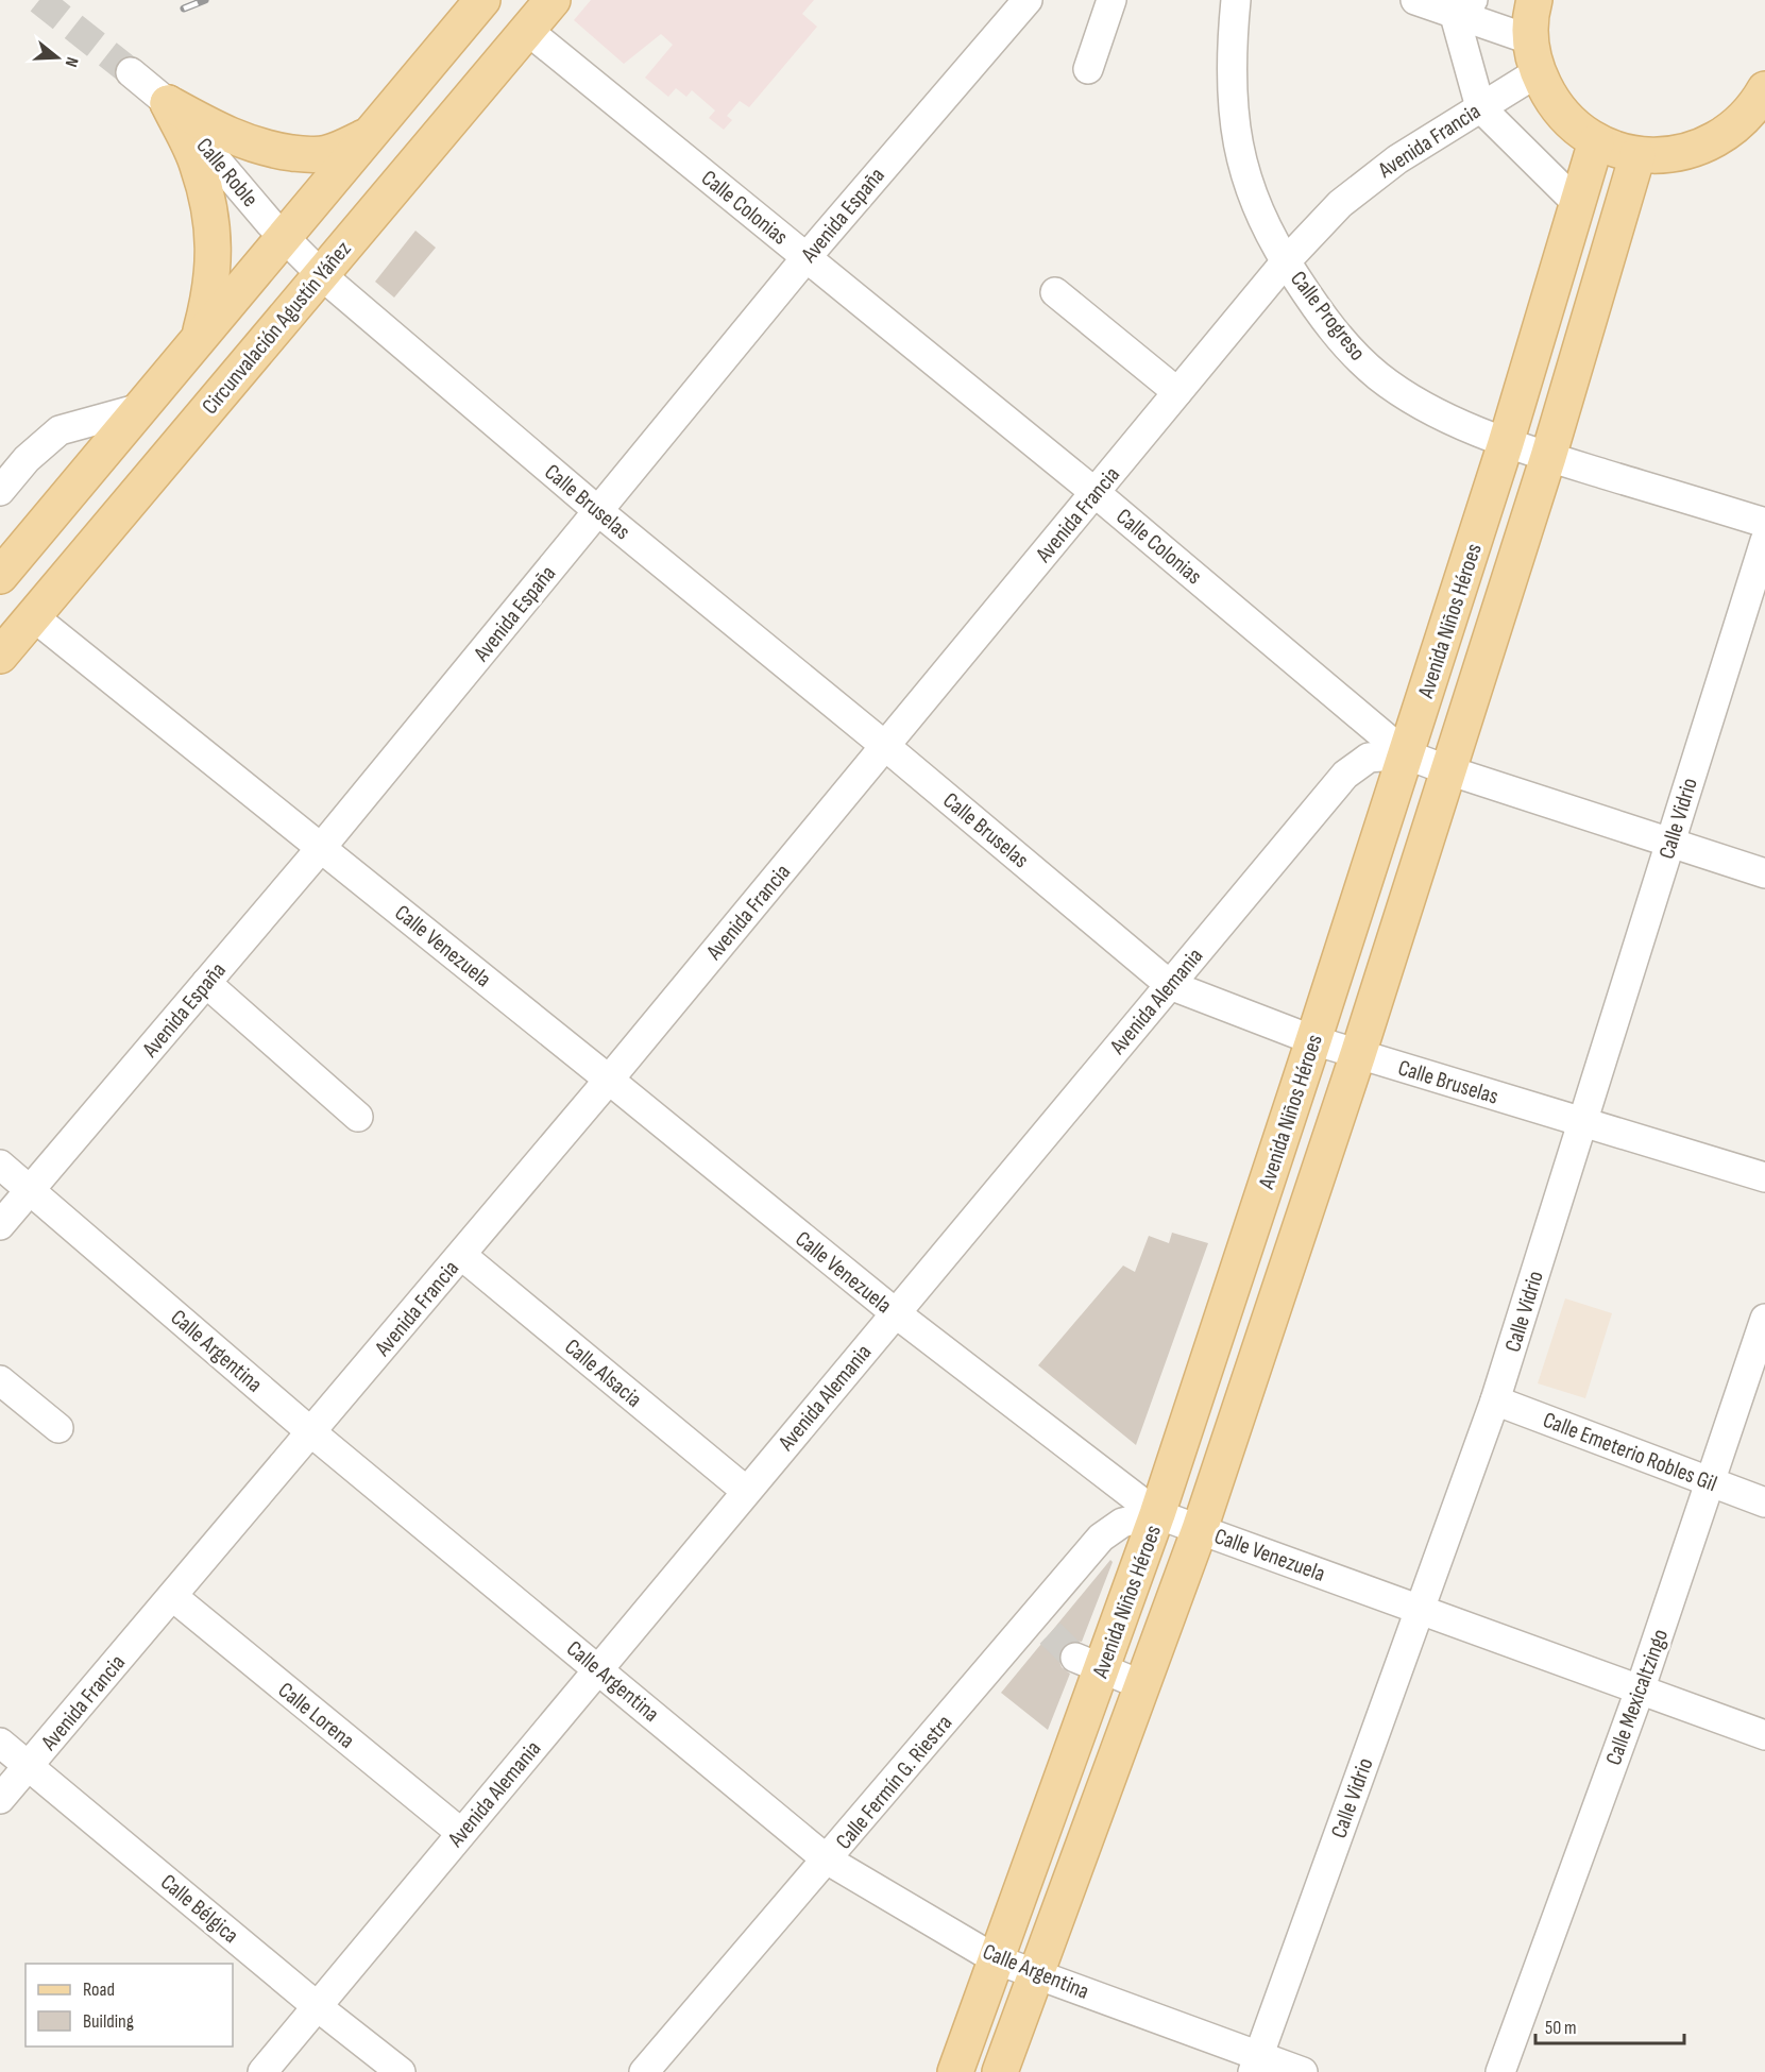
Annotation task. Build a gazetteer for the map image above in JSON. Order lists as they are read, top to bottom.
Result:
{
  "streets": {
    "main road": ["Circunvalación Agustín Yáñez", "Avenida Niños Héroes"],
    "street": [
      "Avenida Francia",
      "Calle Roble",
      "Calle Colonias",
      "Avenida España",
      "Calle Progreso",
      "Calle Bruselas",
      "Calle Vidrio",
      "Calle Venezuela",
      "Avenida Alemania",
      "Calle Argentina",
      "Calle Alsacia",
      "Calle Emeterio Robles Gil",
      "Calle Mexicaltzingo",
      "Calle Lorena",
      "Calle Fermín G. Riestra",
      "Calle Bélgica"
    ]
  },
  "crossings": [
    ["Avenida Francia", "Calle Colonias"],
    ["Avenida Francia", "Calle Progreso"],
    ["Avenida Francia", "Calle Bruselas"],
    ["Avenida Francia", "Calle Venezuela"],
    ["Avenida Francia", "Calle Argentina"],
    ["Avenida Francia", "Calle Alsacia"],
    ["Avenida Francia", "Calle Lorena"],
    ["Avenida Francia", "Calle Bélgica"],
    ["Calle Roble", "Circunvalación Agustín Yáñez"],
    ["Calle Roble", "Calle Bruselas"],
    ["Calle Colonias", "Avenida España"],
    ["Calle Colonias", "Circunvalación Agustín Yáñez"],
    ["Calle Colonias", "Avenida Niños Héroes"],
    ["Calle Colonias", "Calle Vidrio"],
    ["Calle Colonias", "Avenida Alemania"],
    ["Avenida España", "Calle Bruselas"],
    ["Avenida España", "Calle Venezuela"],
    ["Avenida España", "Calle Argentina"],
    ["Calle Progreso", "Avenida Niños Héroes"],
    ["Circunvalación Agustín Yáñez", "Calle Bruselas"],
    ["Circunvalación Agustín Yáñez", "Calle Venezuela"],
    ["Calle Bruselas", "Avenida Niños Héroes"],
    ["Calle Bruselas", "Calle Vidrio"],
    ["Calle Bruselas", "Avenida Alemania"],
    ["Avenida Niños Héroes", "Calle Venezuela"],
    ["Avenida Niños Héroes", "Avenida Alemania"],
    ["Avenida Niños Héroes", "Calle Argentina"],
    ["Avenida Niños Héroes", "Calle Fermín G. Riestra"],
    ["Calle Vidrio", "Calle Venezuela"],
    ["Calle Vidrio", "Calle Argentina"],
    ["Calle Vidrio", "Calle Emeterio Robles Gil"],
    ["Calle Venezuela", "Avenida Alemania"],
    ["Calle Venezuela", "Calle Mexicaltzingo"],
    ["Calle Venezuela", "Calle Fermín G. Riestra"],
    ["Avenida Alemania", "Calle Argentina"],
    ["Avenida Alemania", "Calle Alsacia"],
    ["Avenida Alemania", "Calle Lorena"],
    ["Avenida Alemania", "Calle Bélgica"],
    ["Calle Argentina", "Calle Fermín G. Riestra"],
    ["Calle Emeterio Robles Gil", "Calle Mexicaltzingo"]
  ],
  "legend": ["Road", "Building"],
  "scale_bar": "50 m",
  "north": "right"
}
